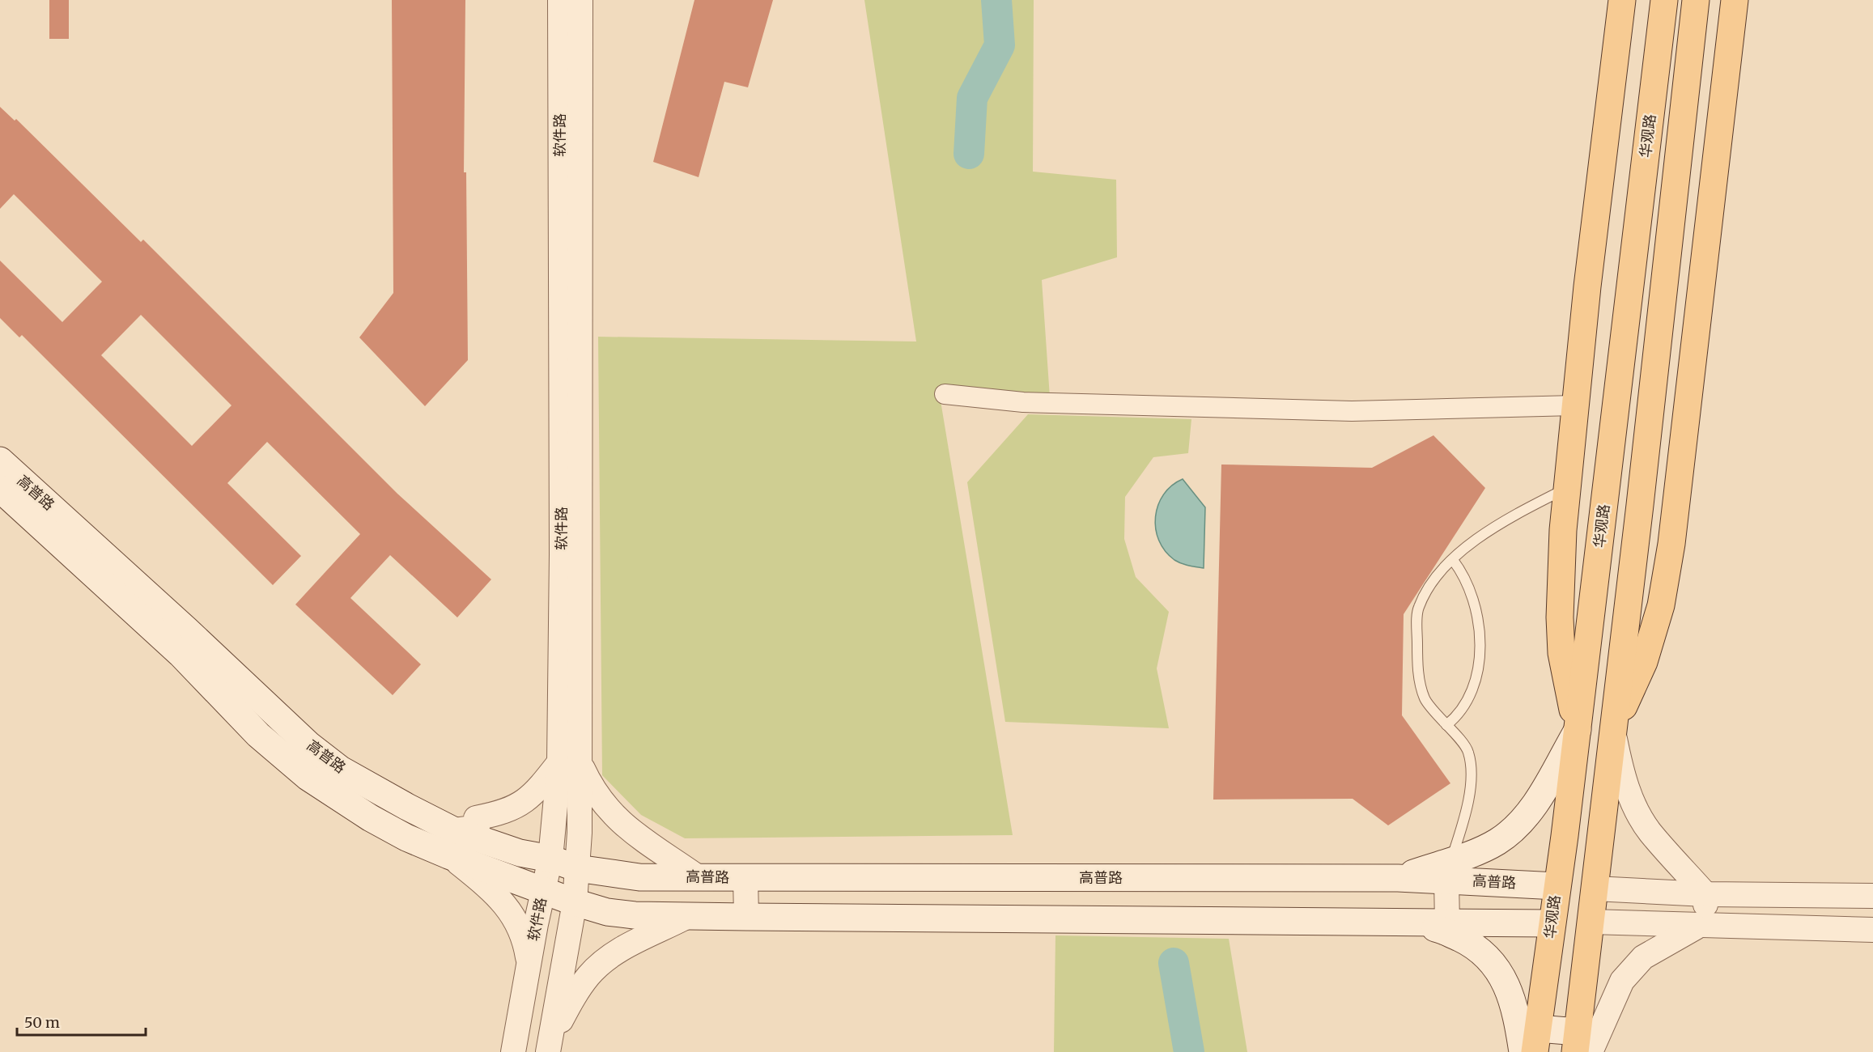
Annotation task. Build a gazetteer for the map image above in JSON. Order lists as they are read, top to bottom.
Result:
{
  "streets": {
    "main road": ["华观路", "高普路"],
    "street": ["软件路"]
  },
  "crossings": [
    ["软件路", "高普路"],
    ["华观路", "高普路"]
  ],
  "scale_bar": "50 m"
}
